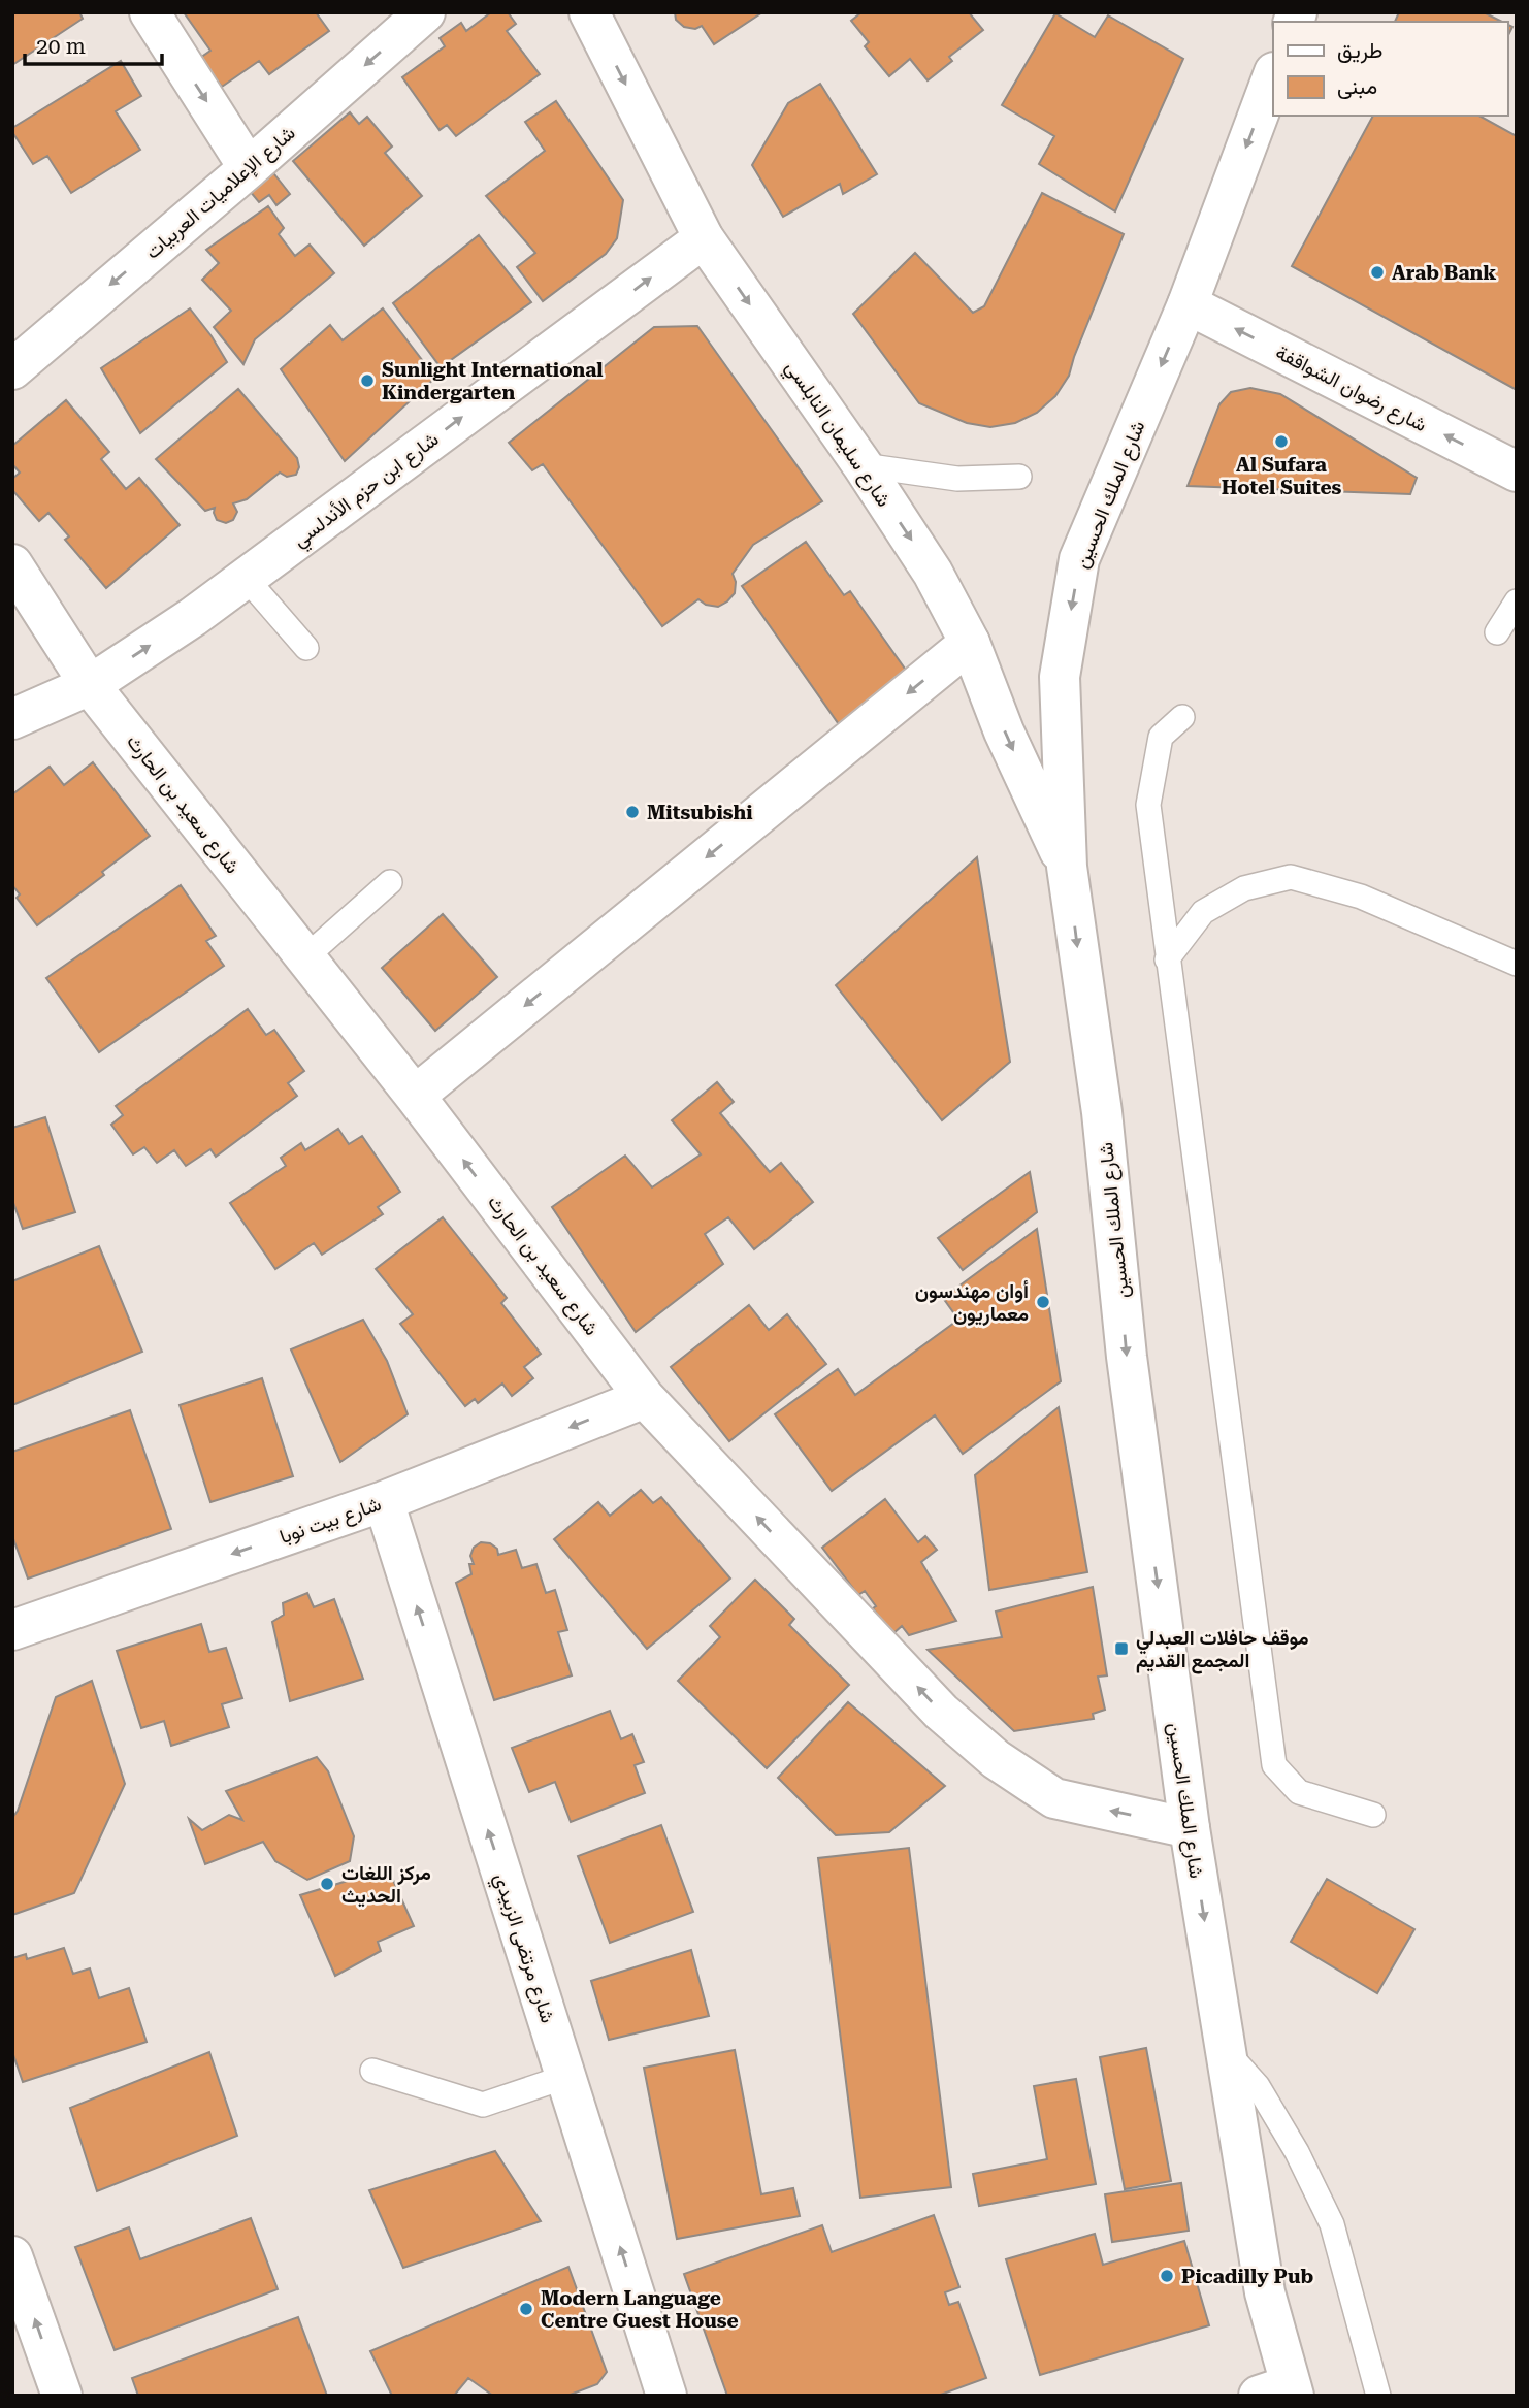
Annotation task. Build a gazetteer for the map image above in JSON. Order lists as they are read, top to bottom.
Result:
{
  "streets": {
    "street": [
      "شارع الإعلاميات العربيات",
      "شارع رضوان الشواقفة",
      "شارع سليمان النابلسي",
      "شارع ابن حزم الأندلسي",
      "شارع الملك الحسين",
      "شارع سعيد بن الحارث",
      "شارع بيت نوبا",
      "شارع مرتضى الزبيدي"
    ]
  },
  "crossings": [
    ["شارع رضوان الشواقفة", "شارع الملك الحسين"],
    ["شارع سليمان النابلسي", "شارع ابن حزم الأندلسي"],
    ["شارع سليمان النابلسي", "شارع الملك الحسين"],
    ["شارع ابن حزم الأندلسي", "شارع سعيد بن الحارث"],
    ["شارع الملك الحسين", "شارع سعيد بن الحارث"],
    ["شارع سعيد بن الحارث", "شارع بيت نوبا"],
    ["شارع بيت نوبا", "شارع مرتضى الزبيدي"]
  ],
  "one_way": [
    "شارع الإعلاميات العربيات",
    "شارع رضوان الشواقفة",
    "شارع سليمان النابلسي",
    "شارع ابن حزم الأندلسي",
    "شارع الملك الحسين",
    "شارع سعيد بن الحارث",
    "شارع بيت نوبا",
    "شارع مرتضى الزبيدي"
  ],
  "places": {
    "other": [
      "Arab Bank",
      "Sunlight International Kindergarten",
      "Al Sufara Hotel Suites",
      "Mitsubishi",
      "أوان مهندسون معماريون",
      "مركز اللغات الحديث",
      "Picadilly Pub",
      "Modern Language Centre Guest House"
    ],
    "transit": ["موقف حافلات العبدلي المجمع القديم"]
  },
  "legend": ["طريق", "مبنى"],
  "scale_bar": "20 m"
}
